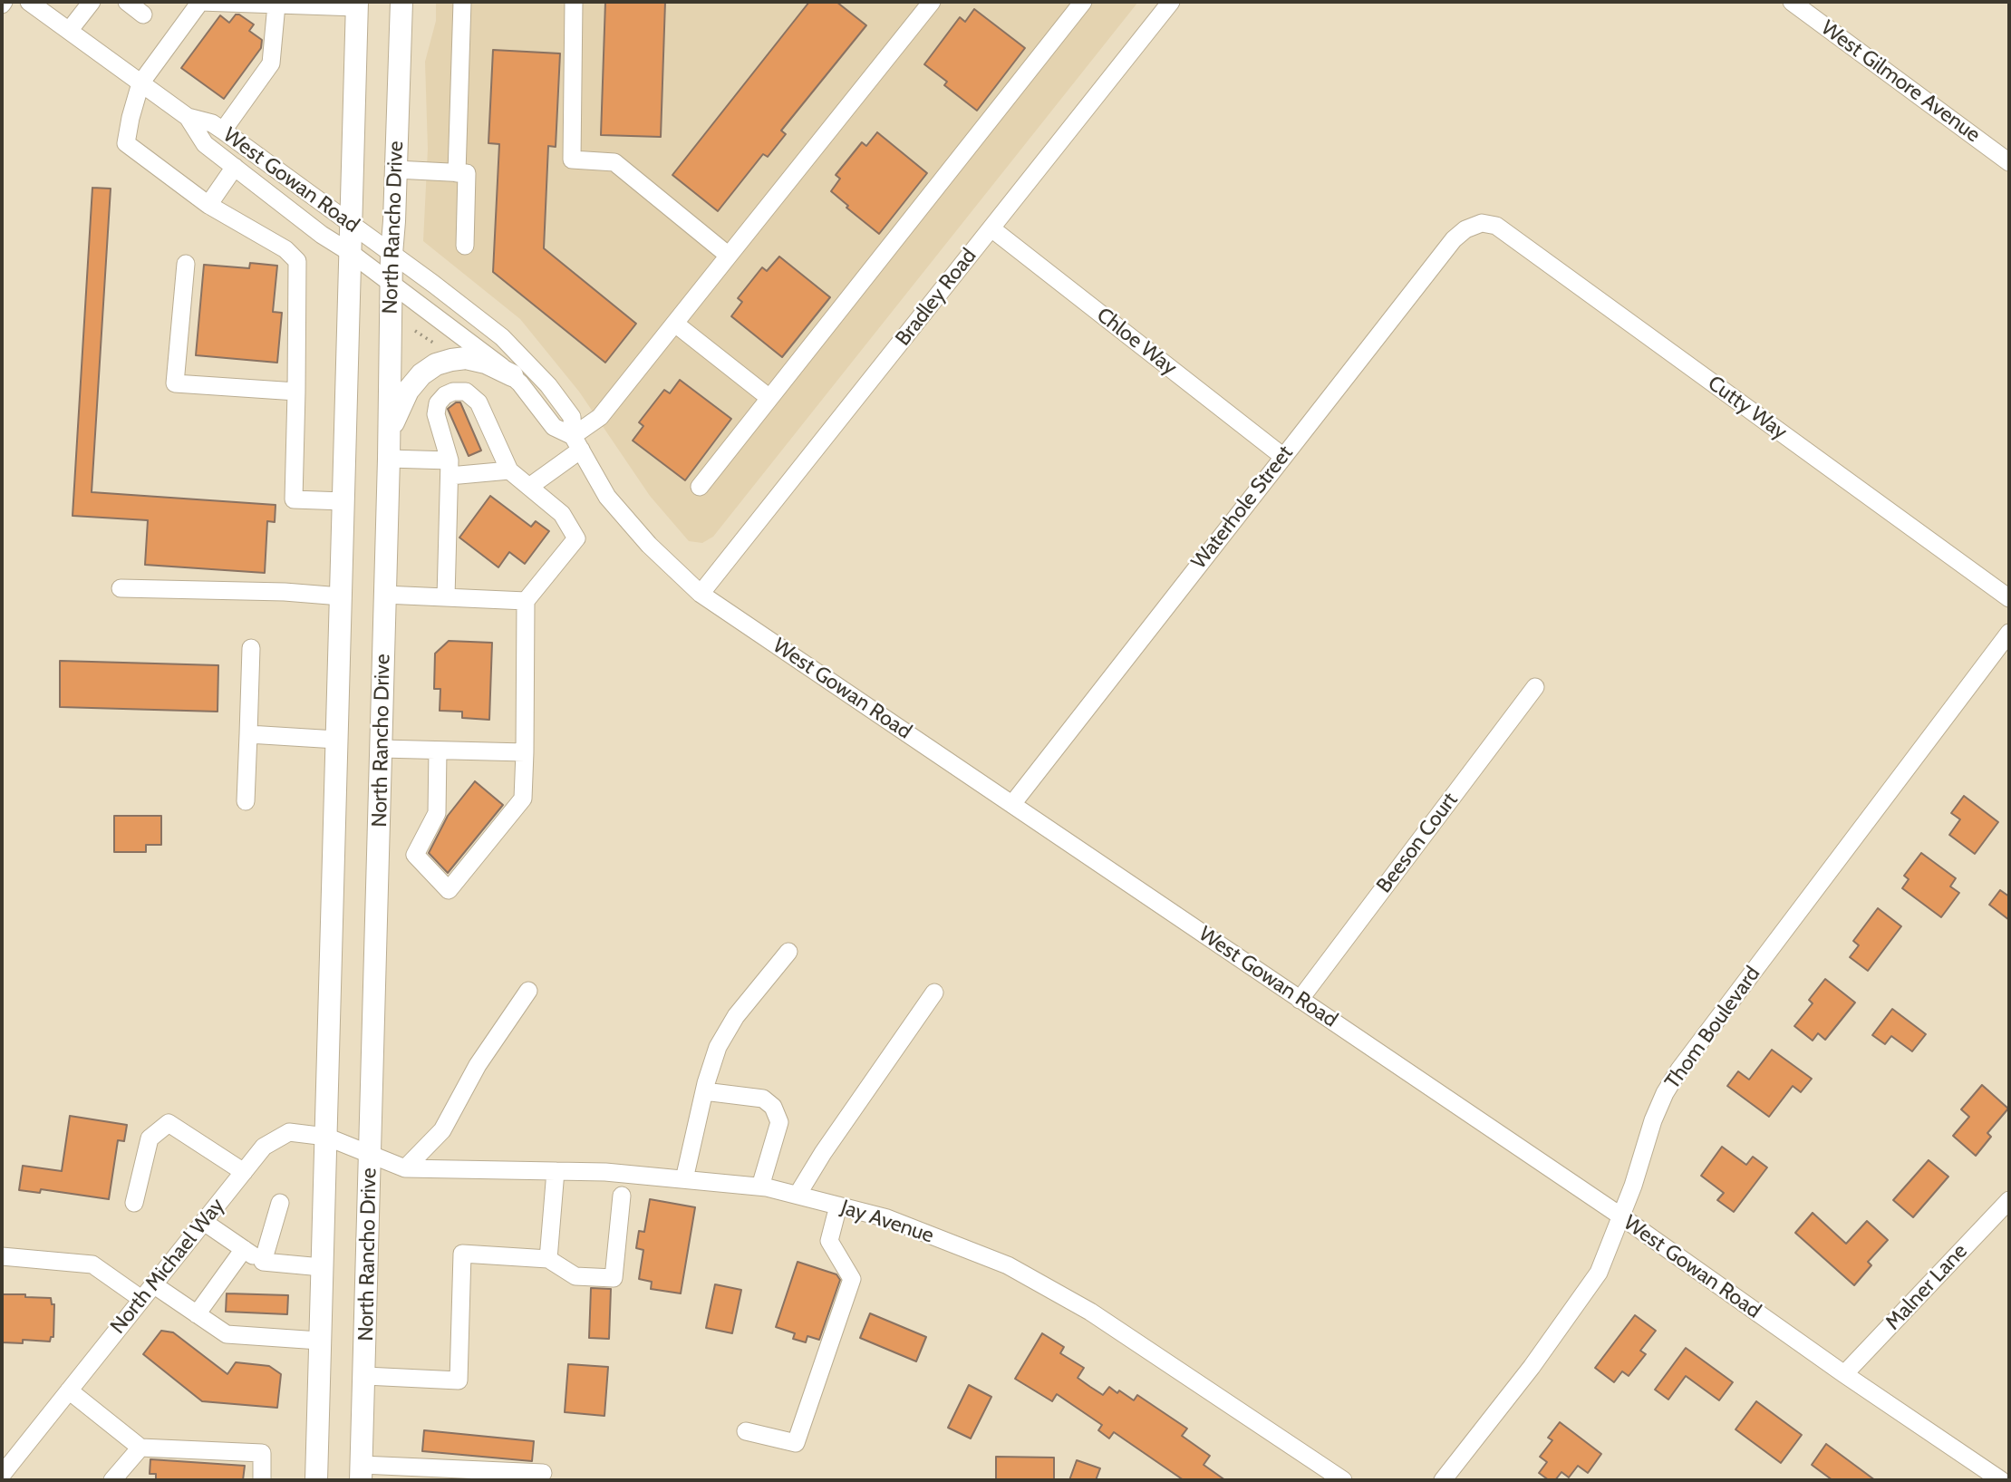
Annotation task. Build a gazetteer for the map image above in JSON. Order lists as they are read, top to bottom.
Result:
{
  "streets": {
    "main road": ["North Rancho Drive"],
    "street": [
      "West Gilmore Avenue",
      "West Gowan Road",
      "Bradley Road",
      "Chloe Way",
      "Cutty Way",
      "Waterhole Street",
      "Beeson Court",
      "Thom Boulevard",
      "Jay Avenue",
      "North Michael Way",
      "Malner Lane"
    ]
  },
  "crossings": [
    ["West Gowan Road", "North Rancho Drive"],
    ["West Gowan Road", "Bradley Road"],
    ["West Gowan Road", "Waterhole Street"],
    ["West Gowan Road", "Beeson Court"],
    ["West Gowan Road", "Thom Boulevard"],
    ["West Gowan Road", "Malner Lane"],
    ["North Rancho Drive", "Jay Avenue"],
    ["North Rancho Drive", "North Michael Way"],
    ["Bradley Road", "Chloe Way"],
    ["Chloe Way", "Waterhole Street"],
    ["Cutty Way", "Waterhole Street"],
    ["Jay Avenue", "North Michael Way"]
  ]
}
